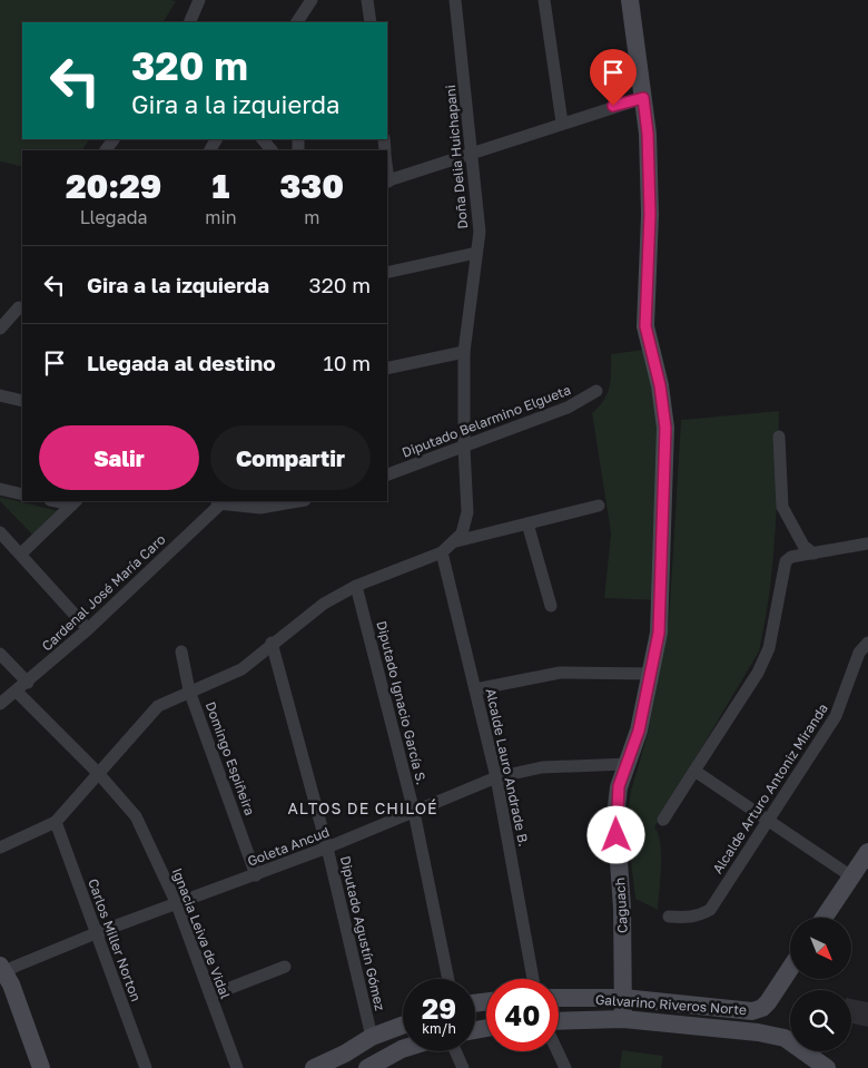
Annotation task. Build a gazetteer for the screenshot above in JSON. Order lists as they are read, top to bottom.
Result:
{
  "streets": {
    "street": [
      "Doña Delia Huichapani",
      "Diputado Belarmino Elgueta",
      "Cardenal José María Caro",
      "Diputado Ignacio García S.",
      "Domingo Espiñeira",
      "Alcalde Lauro Andrade B.",
      "Alcalde Arturo Antoniz Miranda",
      "Goleta Ancud",
      "Caguach",
      "Ignacia Leiva de Vidal",
      "Diputado Agustín Gómez",
      "Carlos Miller Norton",
      "Galvarino Riveros Norte"
    ]
  },
  "crossings": [
    ["Doña Delia Huichapani", "Diputado Belarmino Elgueta"],
    ["Cardenal José María Caro", "Ignacia Leiva de Vidal"],
    ["Diputado Ignacio García S.", "Goleta Ancud"],
    ["Domingo Espiñeira", "Goleta Ancud"],
    ["Alcalde Lauro Andrade B.", "Goleta Ancud"],
    ["Goleta Ancud", "Caguach"],
    ["Goleta Ancud", "Ignacia Leiva de Vidal"],
    ["Goleta Ancud", "Diputado Agustín Gómez"],
    ["Goleta Ancud", "Carlos Miller Norton"],
    ["Caguach", "Galvarino Riveros Norte"]
  ],
  "districts": ["ALTOS DE CHILOÉ"],
  "north": "bottom right",
  "page": {
    "turn": ["320 m", "Gira a la izquierda"],
    "eta": [
      "20:29",
      "Llegada",
      "1",
      "min",
      "330",
      "m"
    ],
    "list": [
      {
        "name": "Gira a la izquierda",
        "value": "320 m"
      },
      {
        "name": "Llegada al destino",
        "value": "10 m"
      }
    ],
    "buttons": ["Salir", "Compartir"],
    "speed": "29 km/h",
    "limit": "40"
  }
}
